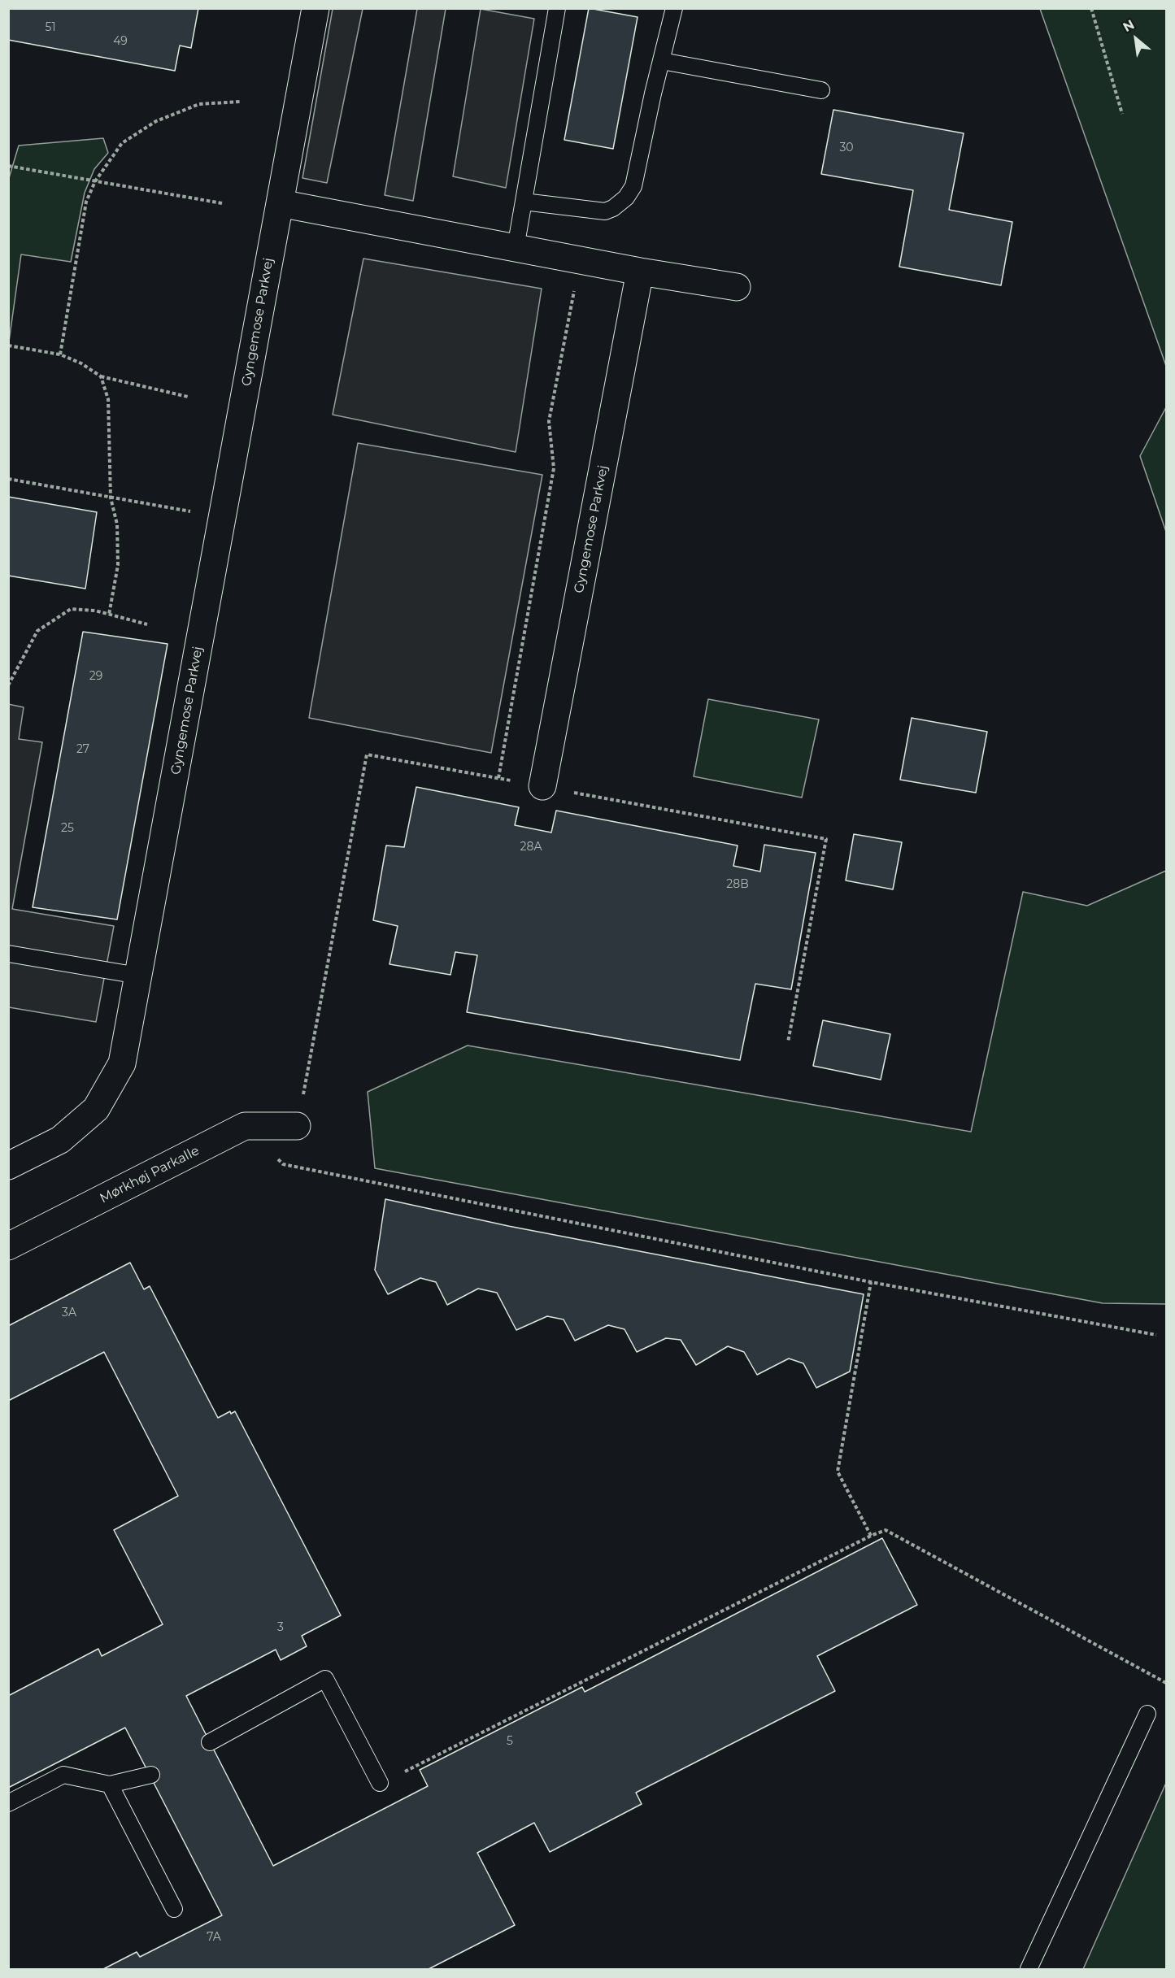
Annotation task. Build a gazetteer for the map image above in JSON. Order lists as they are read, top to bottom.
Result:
{
  "streets": {
    "street": ["Gyngemose Parkvej", "Mørkhøj Parkalle"]
  },
  "house_numbers": [
    "51",
    "49",
    "30",
    "29",
    "27",
    "25",
    "28A",
    "28B",
    "3A",
    "3",
    "5",
    "7A"
  ],
  "north": "top left"
}
